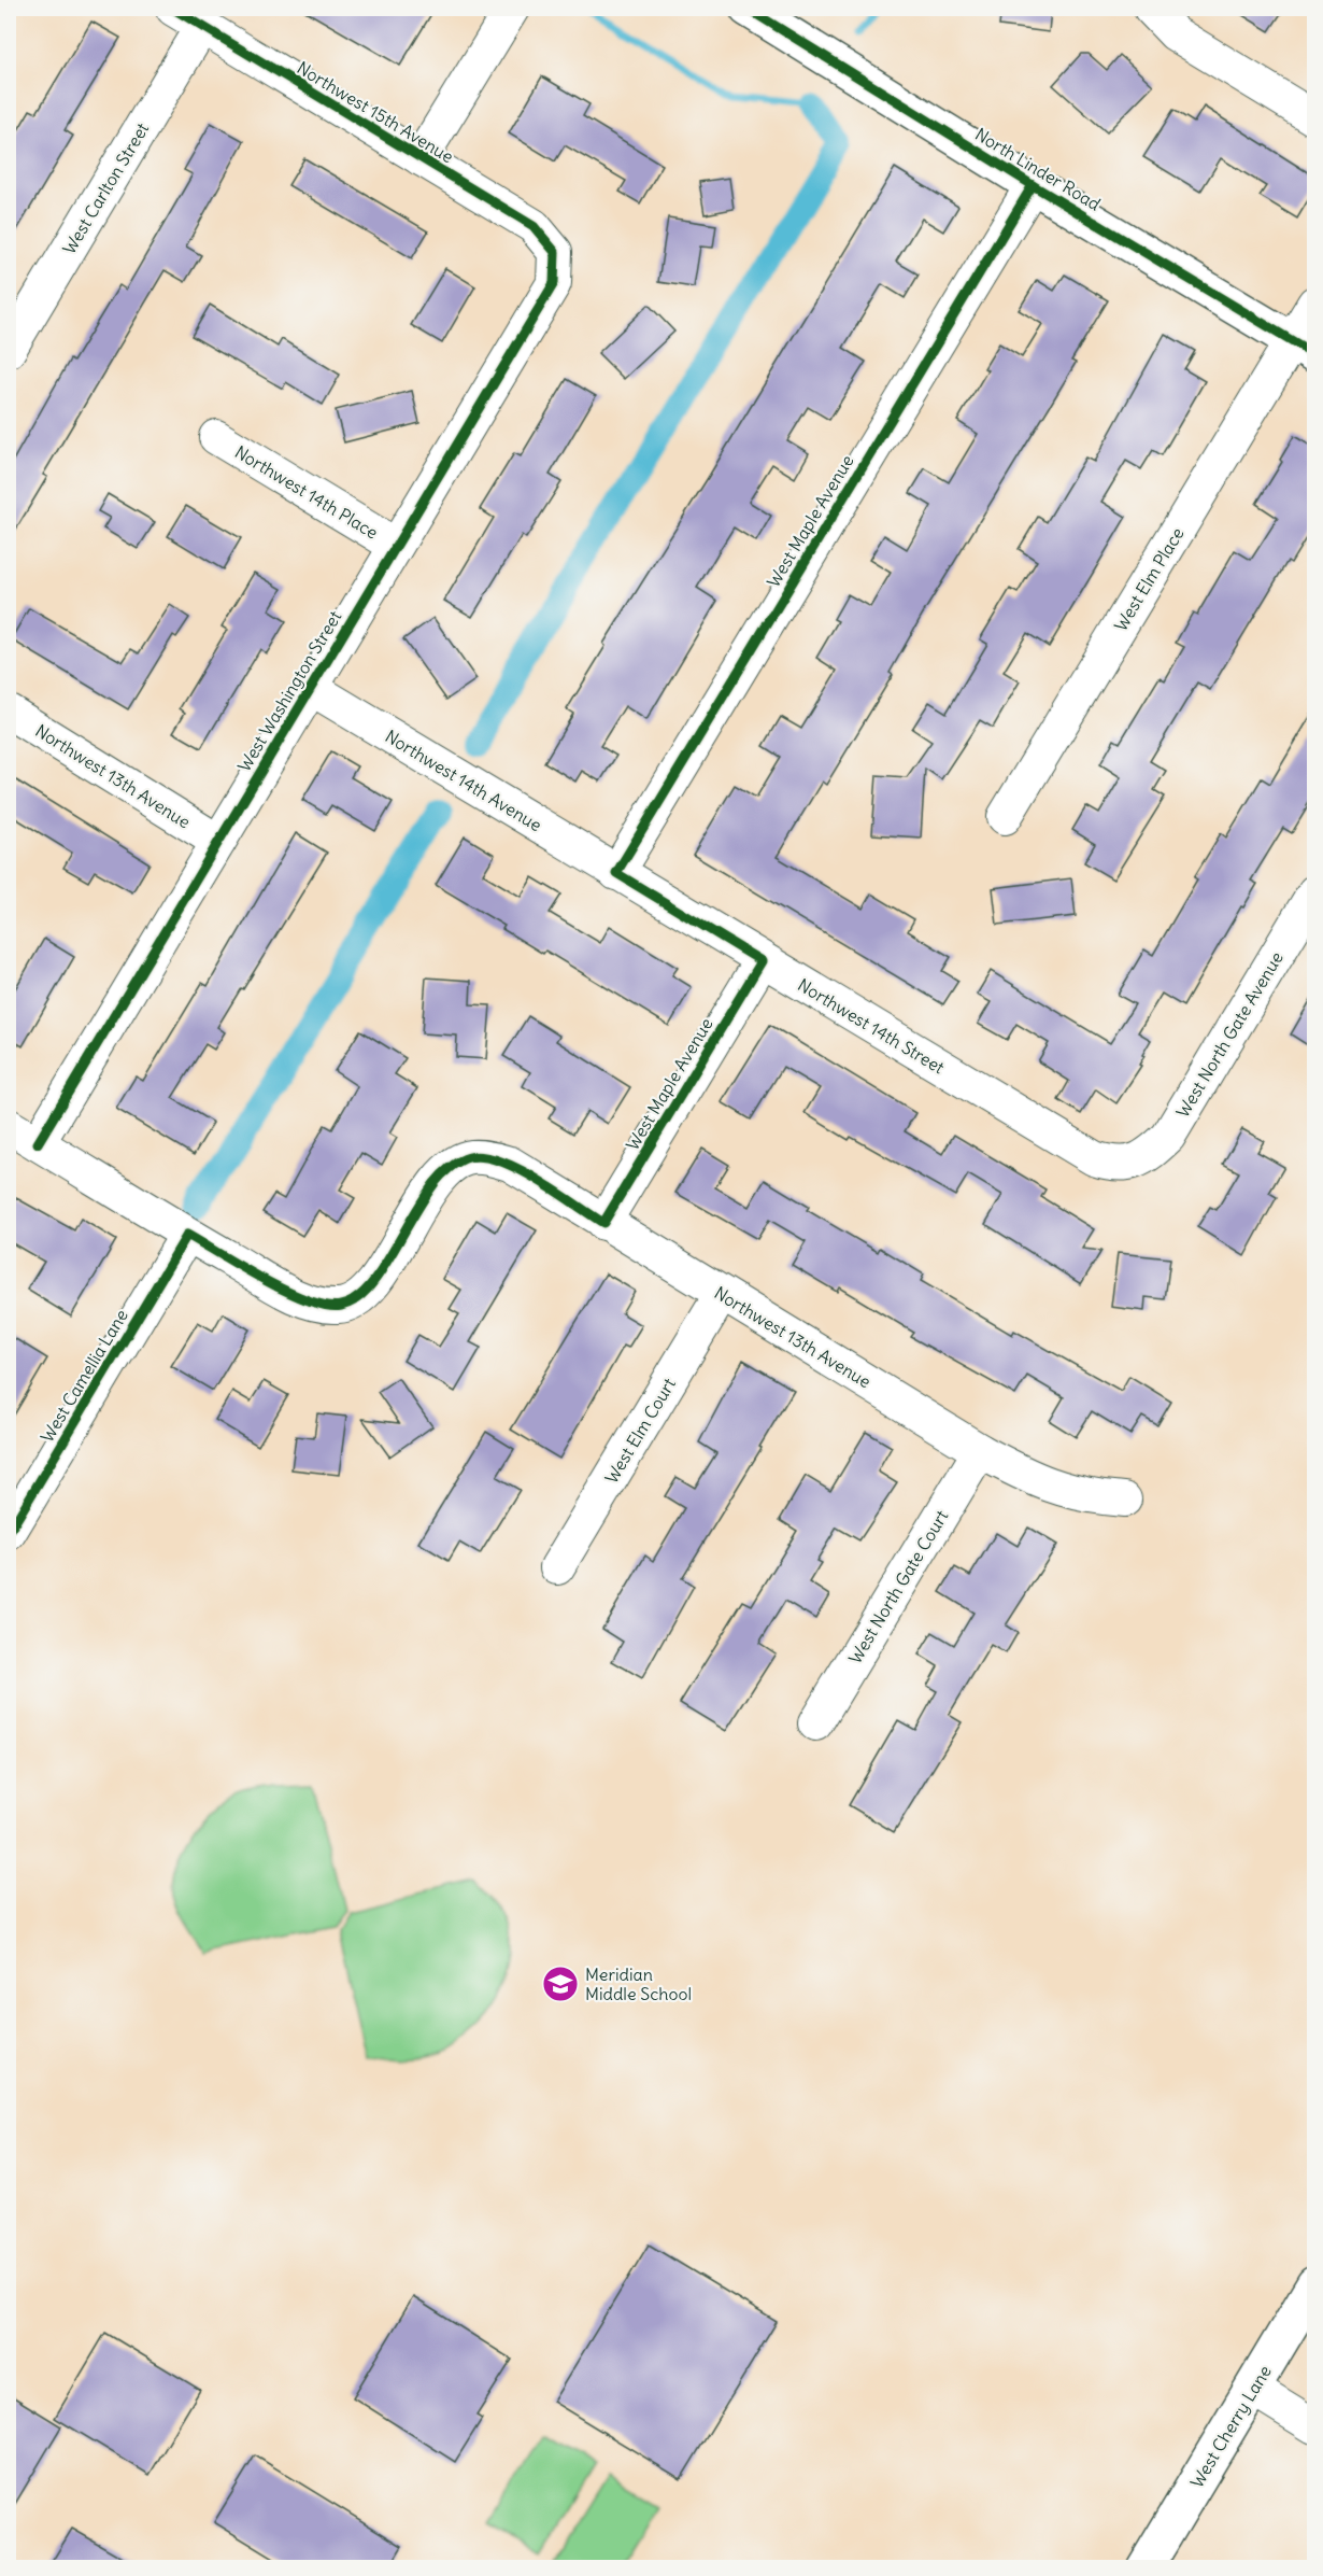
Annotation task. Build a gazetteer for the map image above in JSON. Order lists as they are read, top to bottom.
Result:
{
  "streets": {
    "main road": ["North Linder Road", "West Cherry Lane"],
    "street": [
      "Northwest 15th Avenue",
      "West Carlton Street",
      "Northwest 14th Place",
      "West Maple Avenue",
      "West Elm Place",
      "West Washington Street",
      "Northwest 13th Avenue",
      "Northwest 14th Avenue",
      "Northwest 14th Street",
      "West North Gate Avenue",
      "West Camellia Lane",
      "West Elm Court",
      "West North Gate Court"
    ]
  },
  "crossings": [
    ["Northwest 15th Avenue", "West Carlton Street"],
    ["Northwest 15th Avenue", "West Washington Street"],
    ["North Linder Road", "West Maple Avenue"],
    ["North Linder Road", "West Elm Place"],
    ["Northwest 14th Place", "West Washington Street"],
    ["West Maple Avenue", "Northwest 13th Avenue"],
    ["West Maple Avenue", "Northwest 14th Avenue"],
    ["West Maple Avenue", "Northwest 14th Street"],
    ["West Washington Street", "Northwest 13th Avenue"],
    ["West Washington Street", "Northwest 14th Avenue"],
    ["Northwest 13th Avenue", "West Camellia Lane"],
    ["Northwest 13th Avenue", "West Elm Court"],
    ["Northwest 13th Avenue", "West North Gate Court"],
    ["Northwest 14th Avenue", "Northwest 14th Street"],
    ["Northwest 14th Street", "West North Gate Avenue"]
  ],
  "places": {
    "school or university": ["Meridian Middle School"]
  }
}
